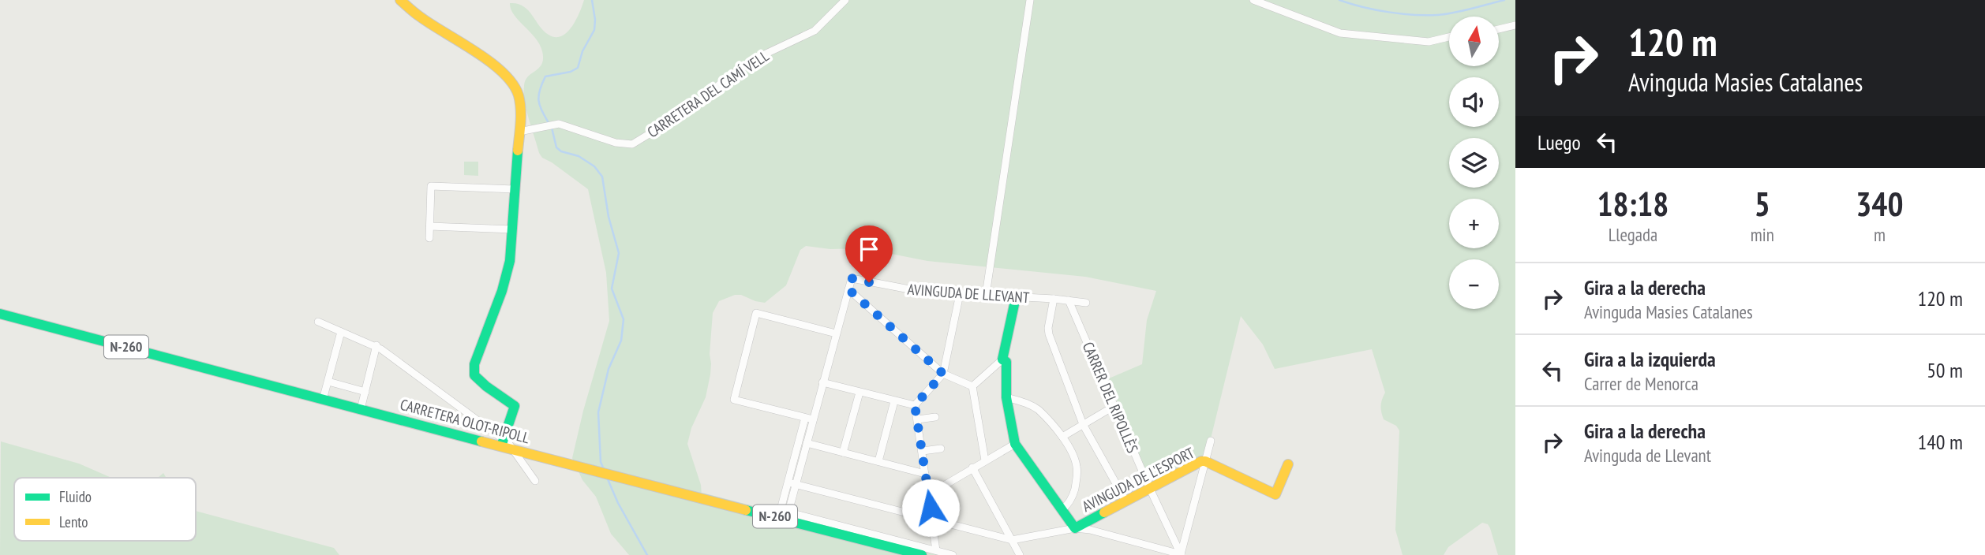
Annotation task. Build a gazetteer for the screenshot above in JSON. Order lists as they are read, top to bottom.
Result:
{
  "streets": {
    "street": [
      "CARRETERA DEL CAMÍ VELL",
      "AVINGUDA DE LLEVANT",
      "N-260",
      "CARRER DEL RIPOLLÈS",
      "CARRETERA OLOT-RIPOLL",
      "AVINGUDA DE L'ESPORT"
    ]
  },
  "crossings": [
    ["AVINGUDA DE LLEVANT", "CARRER DEL RIPOLLÈS"],
    ["CARRER DEL RIPOLLÈS", "AVINGUDA DE L'ESPORT"]
  ],
  "legend": ["Fluido", "Lento"],
  "north": "top",
  "page": {
    "turn": ["120 m", "Avinguda Masies Catalanes"],
    "map_buttons": ["+", "−"],
    "then": "Luego",
    "eta": [
      "18:18",
      "Llegada",
      "5",
      "min",
      "340",
      "m"
    ],
    "list": [
      {
        "name": "Gira a la derecha",
        "note": "Avinguda Masies Catalanes",
        "value": "120 m"
      },
      {
        "name": "Gira a la izquierda",
        "note": "Carrer de Menorca",
        "value": "50 m"
      },
      {
        "name": "Gira a la derecha",
        "note": "Avinguda de Llevant",
        "value": "140 m"
      }
    ]
  }
}
